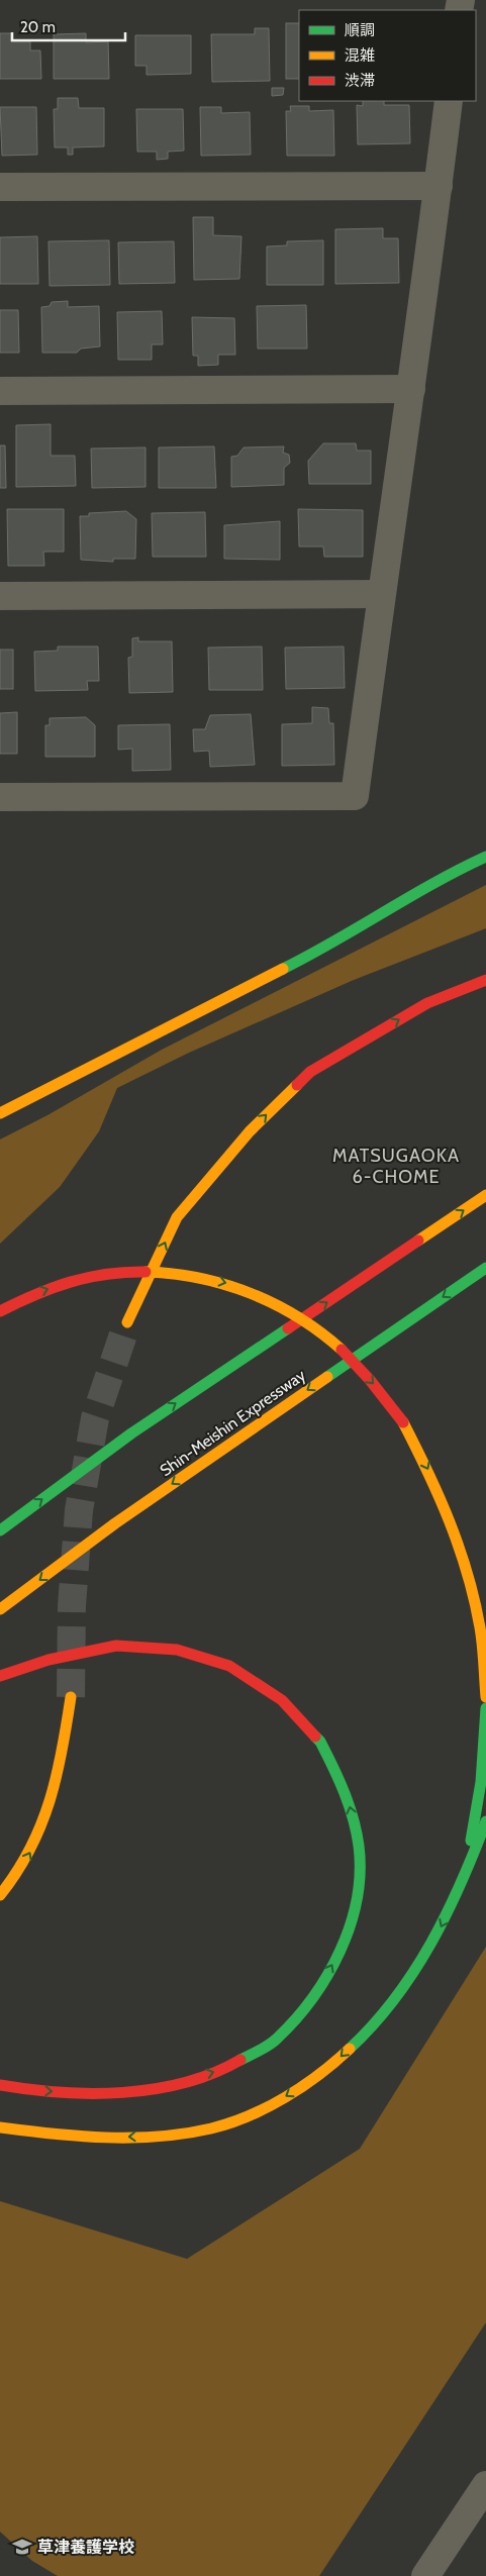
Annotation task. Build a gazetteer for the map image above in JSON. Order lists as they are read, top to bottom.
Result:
{
  "streets": {
    "main road": ["Shin-Meishin Expressway"]
  },
  "districts": ["MATSUGAOKA 6-CHOME"],
  "places": {
    "school or university": ["草津養護学校"]
  },
  "legend": ["順調", "混雑", "渋滞"],
  "scale_bar": "20 m"
}
